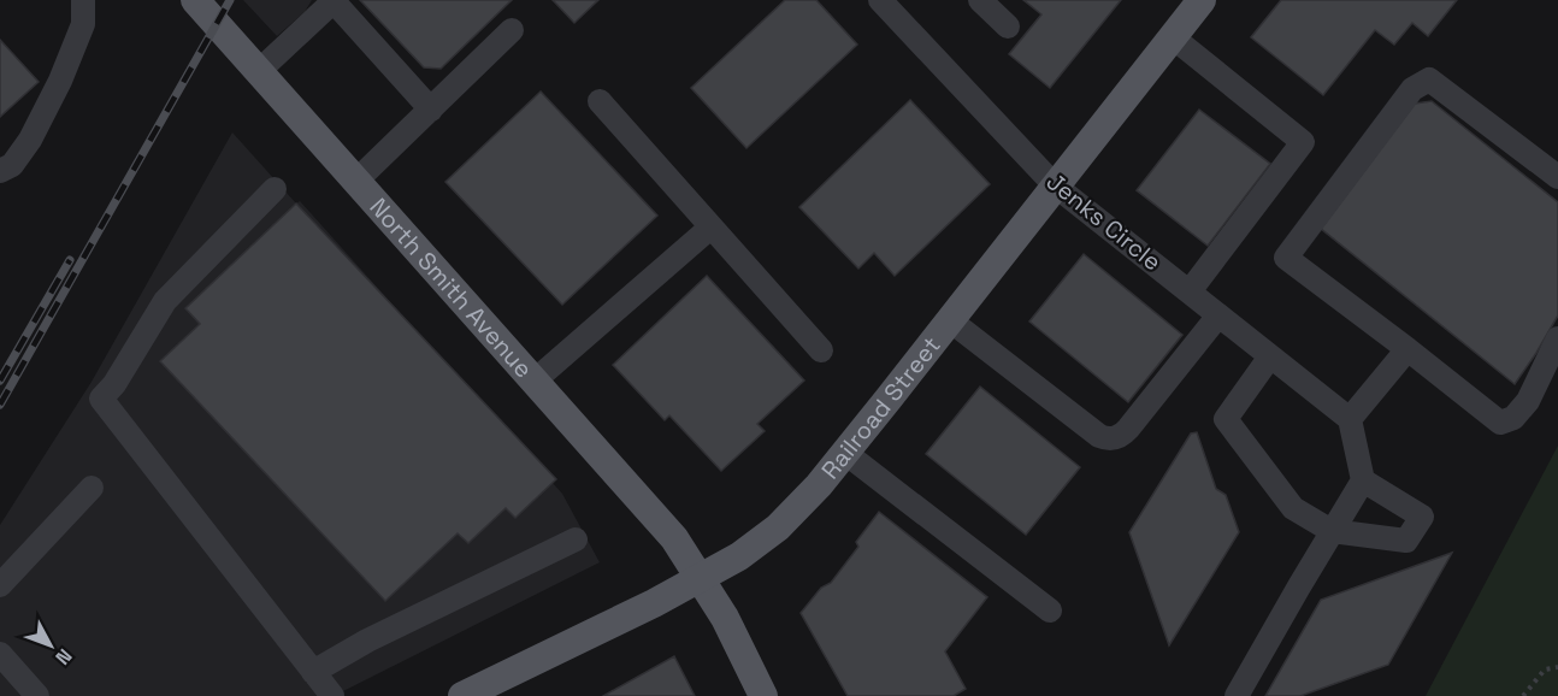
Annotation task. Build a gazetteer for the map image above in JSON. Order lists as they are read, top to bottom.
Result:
{
  "streets": {
    "main road": ["North Smith Avenue", "Railroad Street"],
    "street": ["Jenks Circle"]
  },
  "crossings": [
    ["Jenks Circle", "Railroad Street"],
    ["North Smith Avenue", "Railroad Street"]
  ],
  "north": "bottom right"
}
